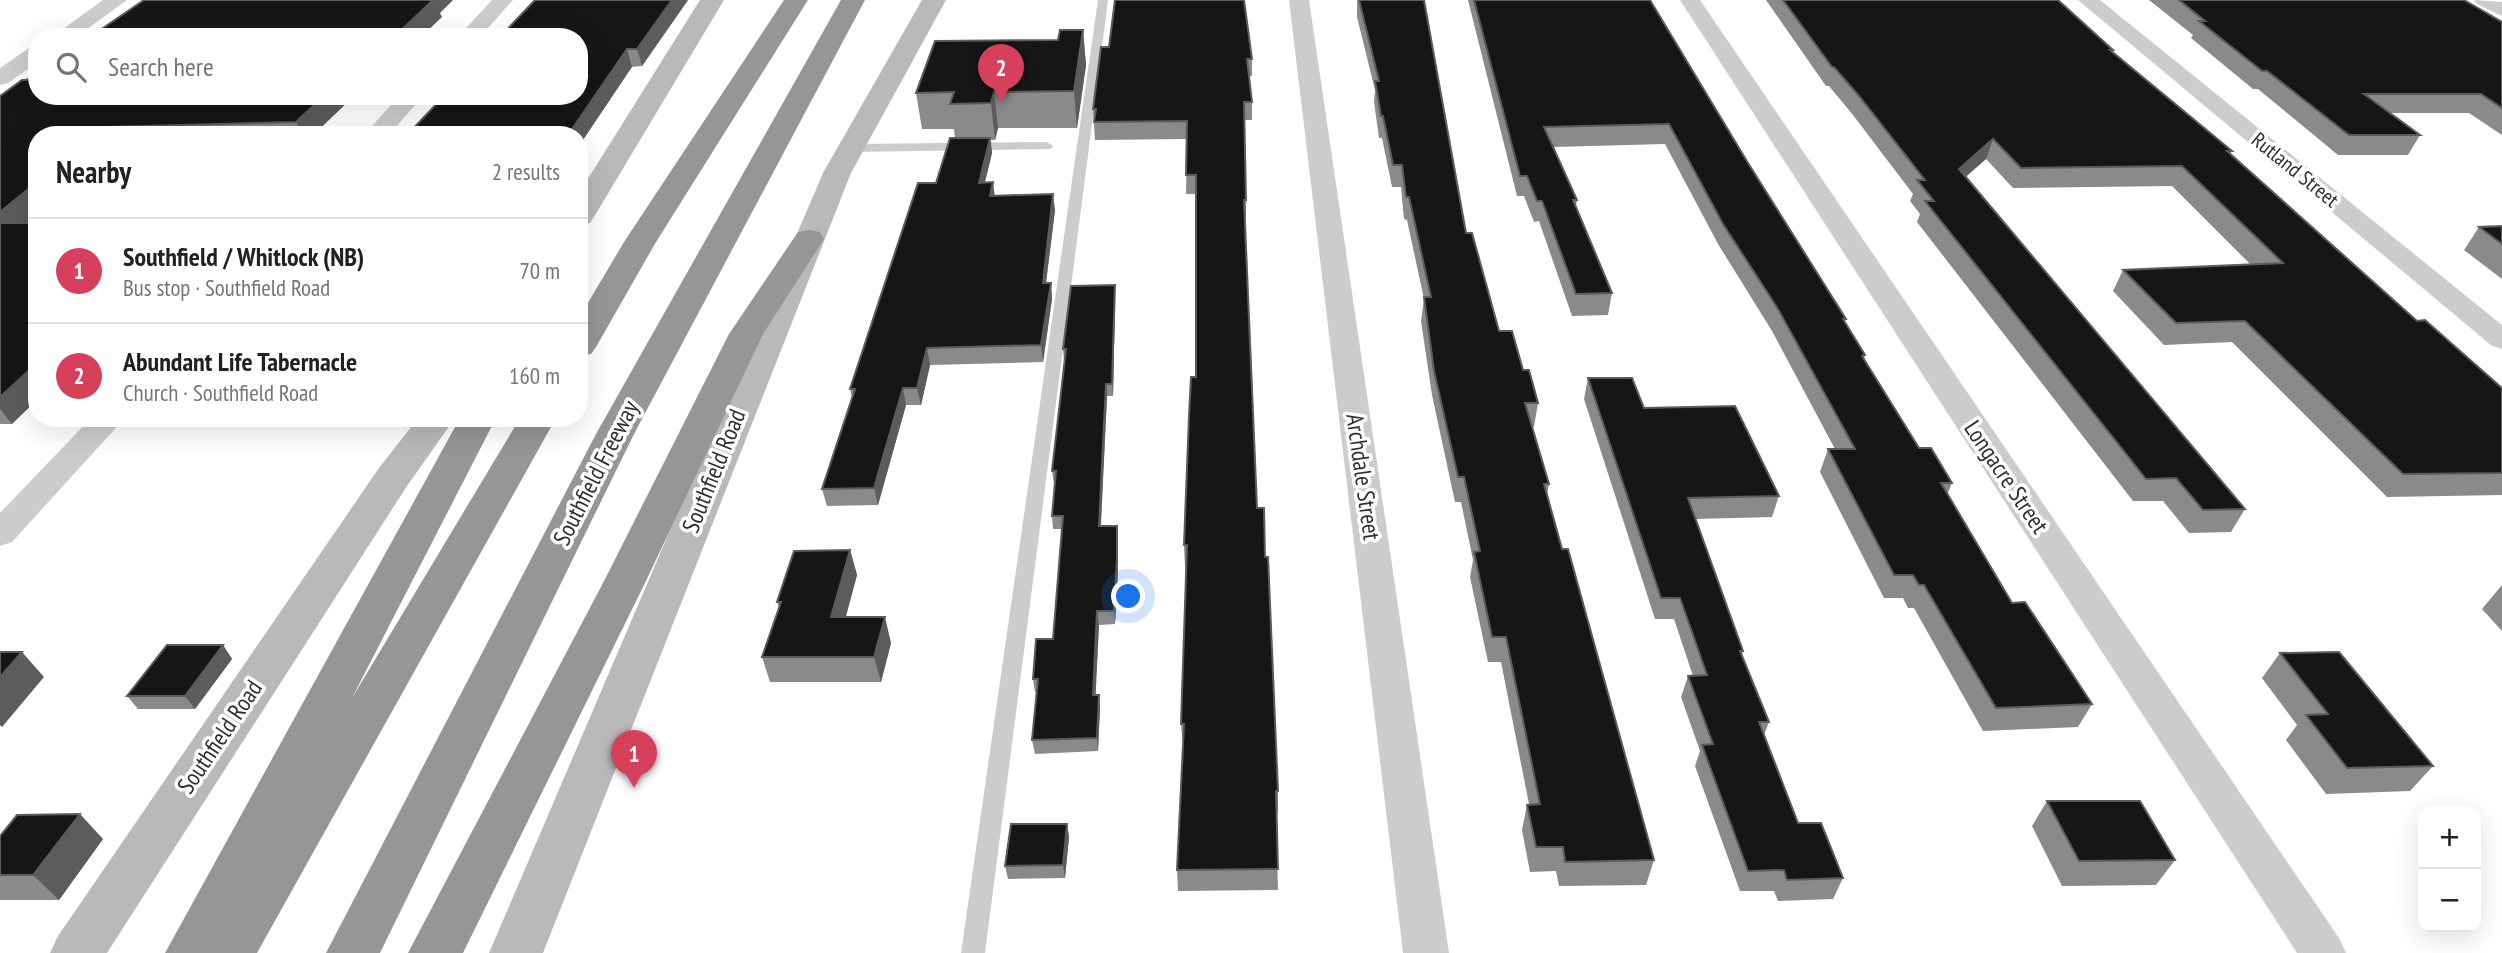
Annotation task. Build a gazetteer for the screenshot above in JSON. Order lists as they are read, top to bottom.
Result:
{
  "streets": {
    "highway": ["Southfield Freeway"],
    "main road": ["Southfield Road"],
    "street": ["Rutland Street", "Archdale Street", "Longacre Street"]
  },
  "page": {
    "search": "Search here",
    "pins": ["2", "1"],
    "heading": ["Nearby", "2 results"],
    "list": [
      {
        "mark": "1",
        "name": "Southfield / Whitlock (NB)",
        "note": "Bus stop · Southfield Road",
        "value": "70 m"
      },
      {
        "mark": "2",
        "name": "Abundant Life Tabernacle",
        "note": "Church · Southfield Road",
        "value": "160 m"
      }
    ],
    "map_buttons": ["+", "−"]
  }
}
